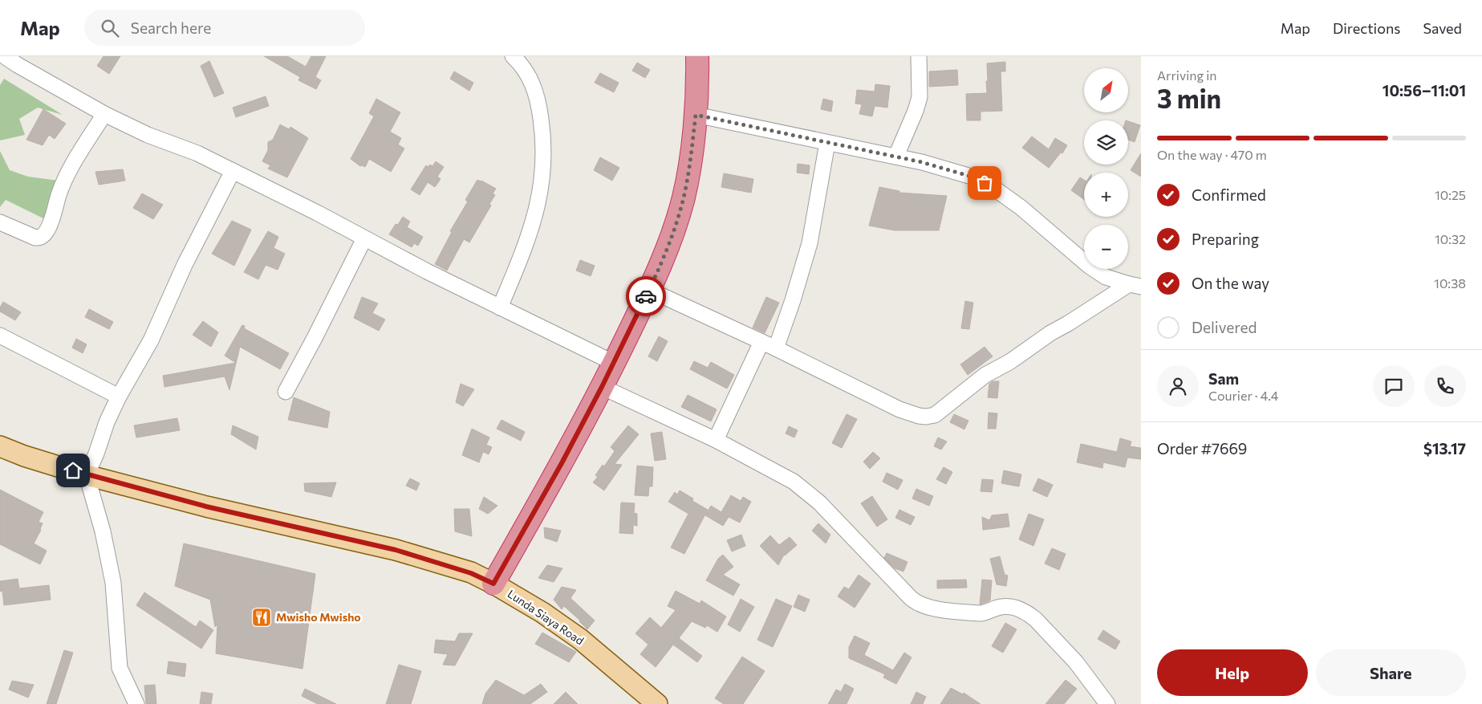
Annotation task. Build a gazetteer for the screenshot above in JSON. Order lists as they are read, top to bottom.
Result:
{
  "streets": {
    "main road": ["Lunda Siaya Road"]
  },
  "places": {
    "restaurant": ["Mwisho Mwisho"]
  },
  "north": "top right",
  "page": {
    "header": "Map",
    "search": "Search here",
    "nav": ["Map", "Directions", "Saved"],
    "heading": ["3 min", "Arriving in", "10:56–11:01"],
    "panel": [
      "Sam",
      "Courier · 4.4",
      "Order #7669",
      "$13.17"
    ],
    "map_buttons": ["+", "−"],
    "bar": "On the way · 470 m",
    "list": [
      ["Confirmed", "10:25"],
      ["Preparing", "10:32"],
      ["On the way", "10:38"],
      "Delivered"
    ],
    "buttons": ["Help", "Share"]
  }
}
